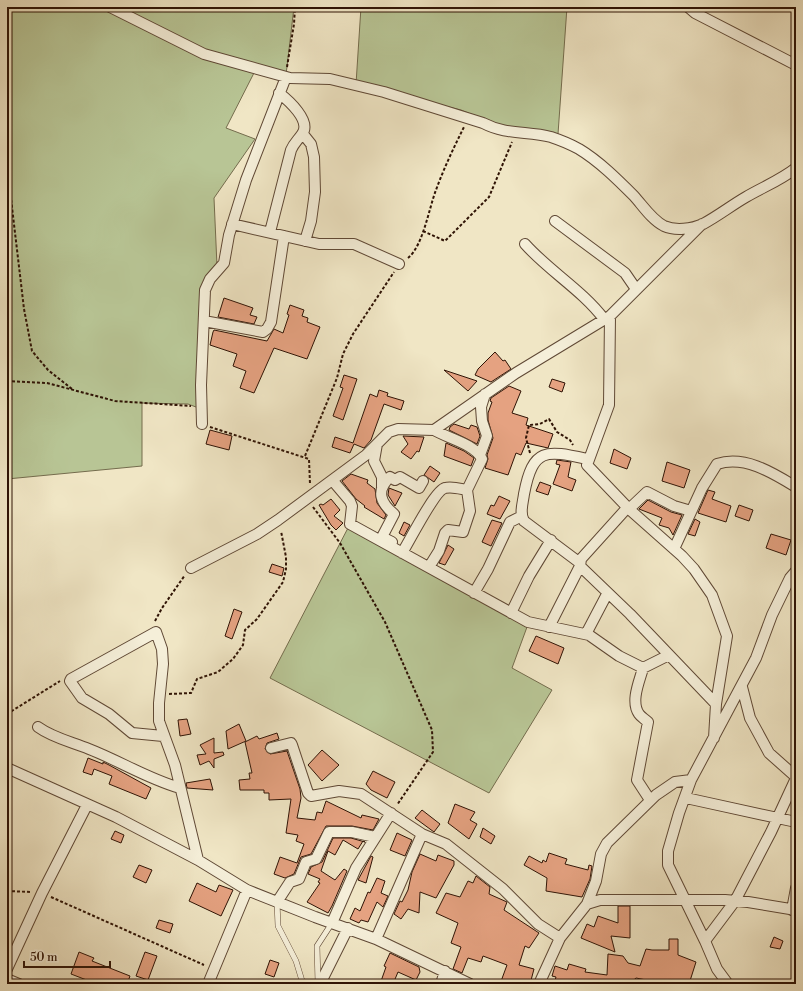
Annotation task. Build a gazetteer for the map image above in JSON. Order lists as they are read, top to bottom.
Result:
{
  "scale_bar": "50 m"
}
